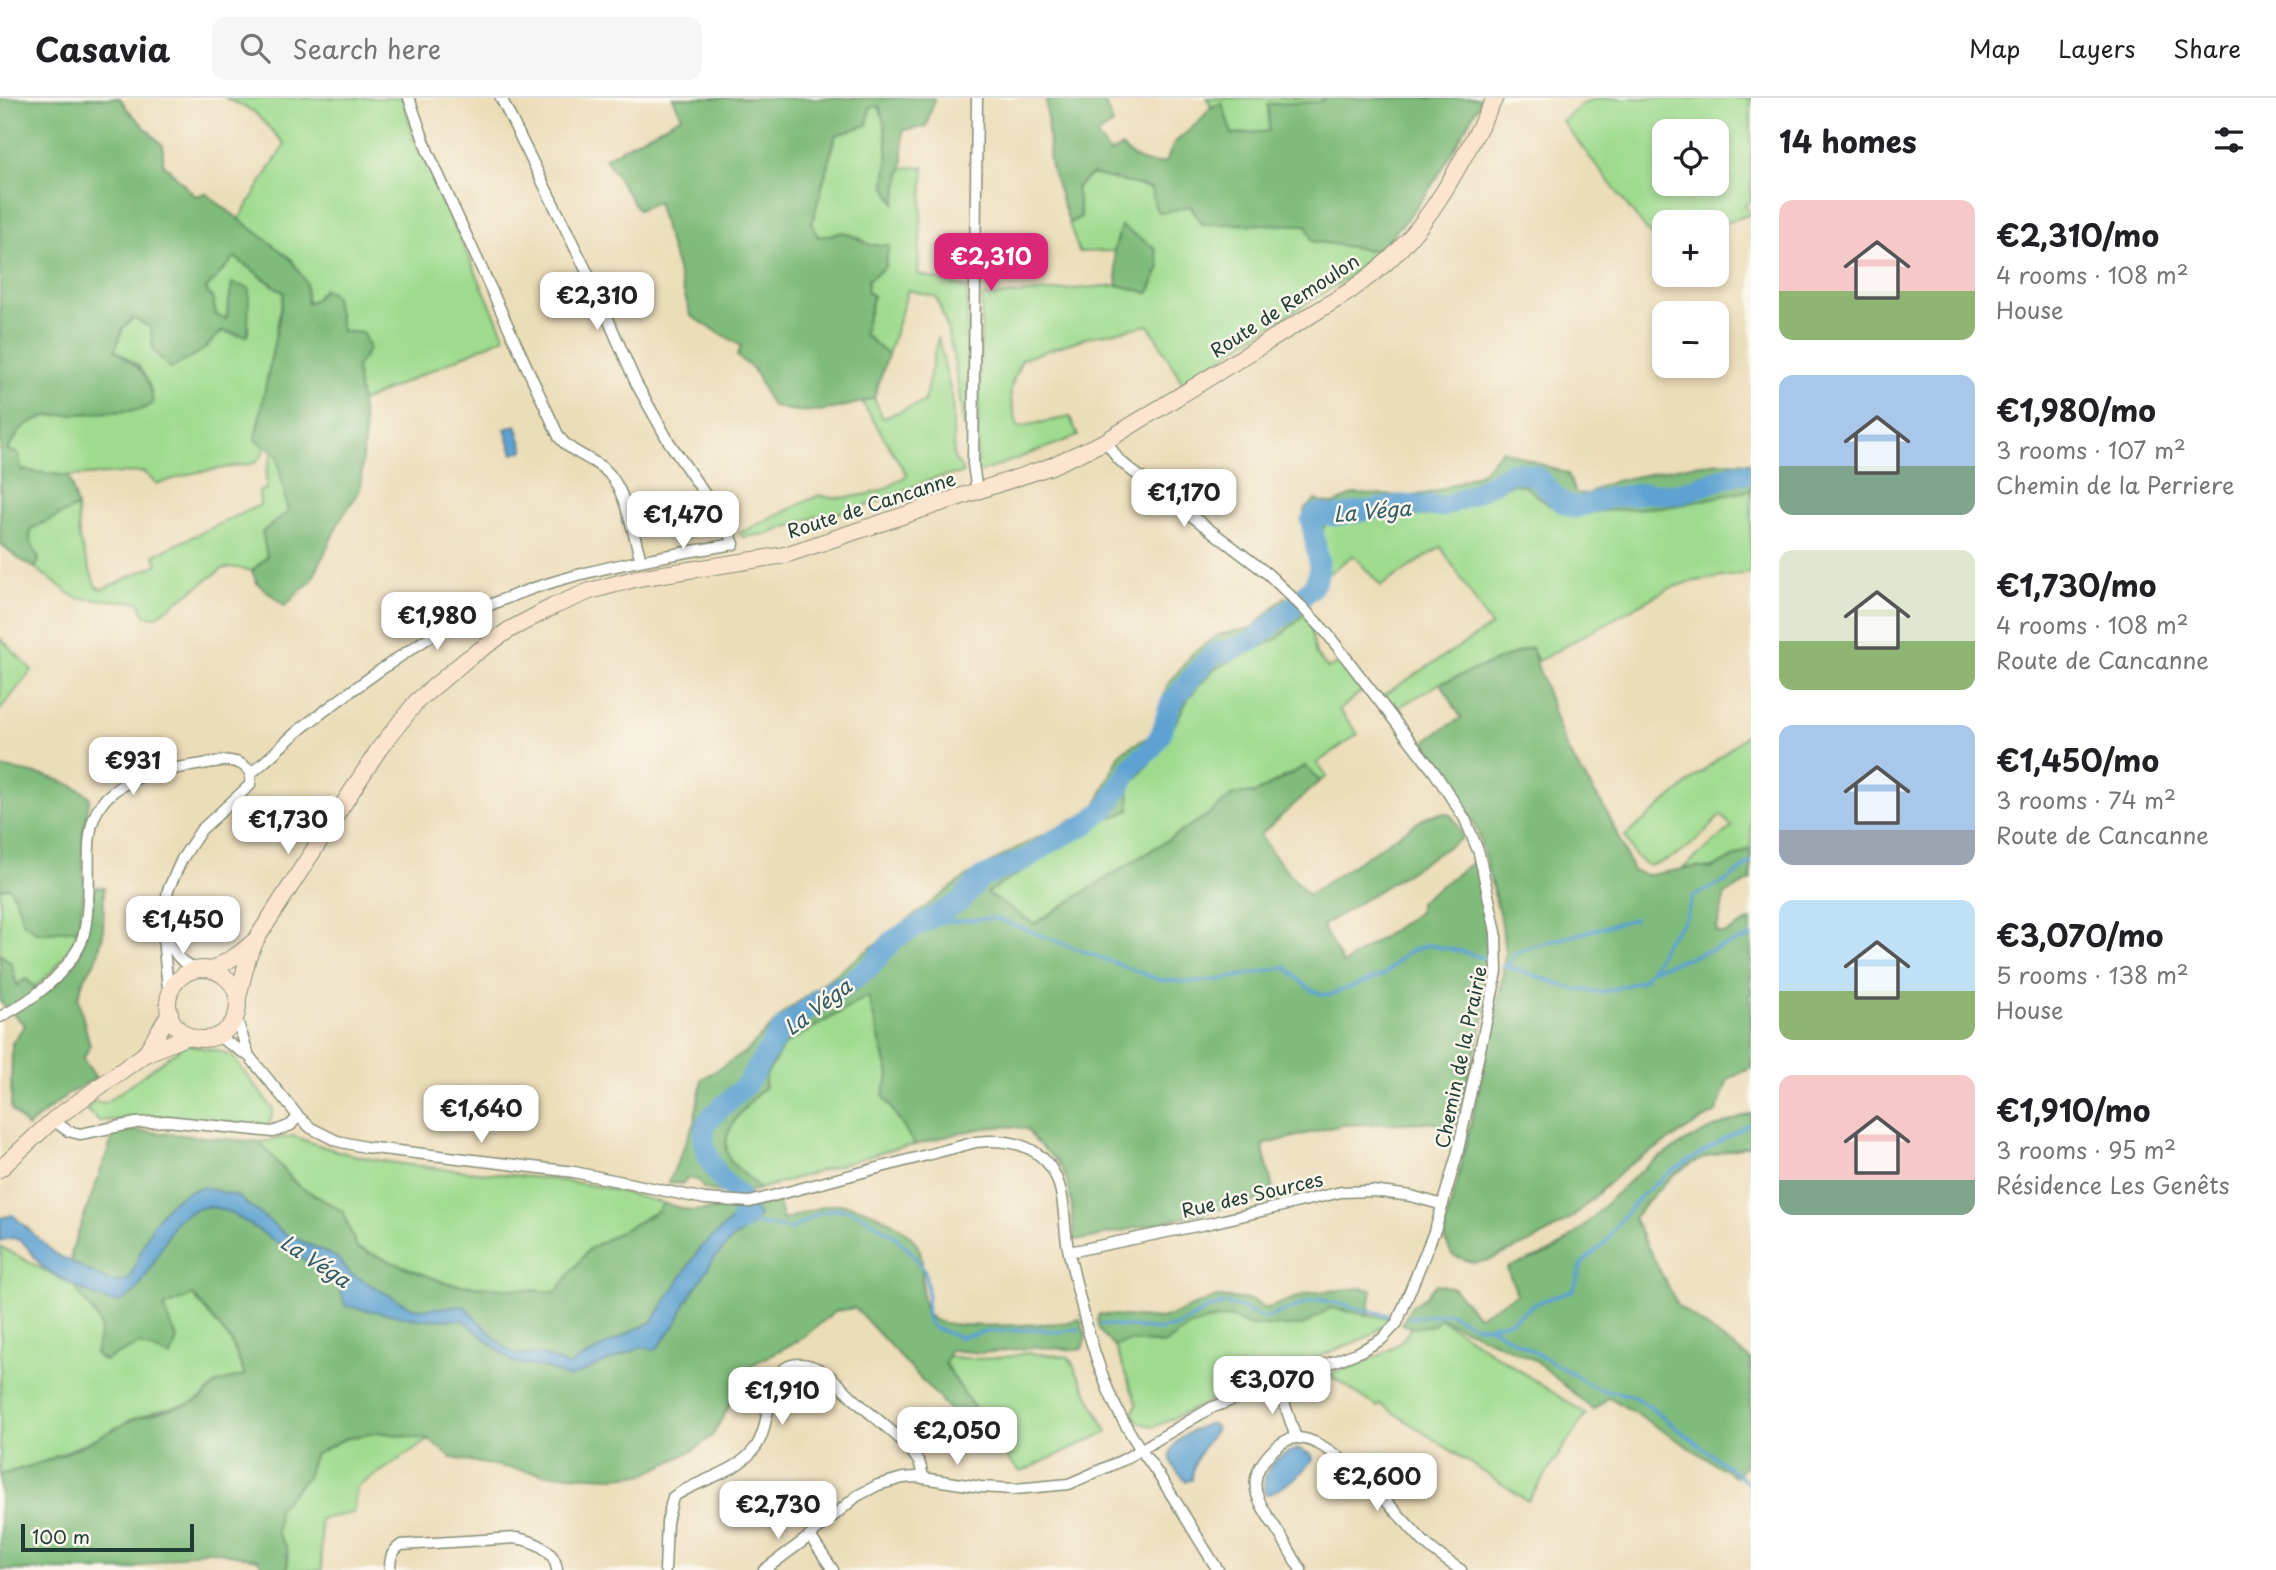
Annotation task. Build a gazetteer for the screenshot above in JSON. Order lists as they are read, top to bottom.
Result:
{
  "streets": {
    "main road": ["Route de Remoulon", "Route de Cancanne"],
    "street": ["Chemin de la Prairie", "Rue des Sources"]
  },
  "crossings": [
    ["Route de Remoulon", "Route de Cancanne"],
    ["Route de Remoulon", "Chemin de la Prairie"],
    ["Route de Cancanne", "Chemin de la Prairie"],
    ["Chemin de la Prairie", "Rue des Sources"]
  ],
  "water": ["La Véga"],
  "scale_bar": "100 m",
  "page": {
    "header": "Casavia",
    "search": "Search here",
    "nav": ["Map", "Layers", "Share"],
    "heading": "14 homes",
    "map_buttons": ["+", "−"],
    "list": [
      {
        "name": "€2,310/mo",
        "note": "4 rooms · 108 m² · House"
      },
      {
        "name": "€1,980/mo",
        "note": "3 rooms · 107 m² · Chemin de la Perriere"
      },
      {
        "name": "€1,730/mo",
        "note": "4 rooms · 108 m² · Route de Cancanne"
      },
      {
        "name": "€1,450/mo",
        "note": "3 rooms · 74 m² · Route de Cancanne"
      },
      {
        "name": "€3,070/mo",
        "note": "5 rooms · 138 m² · House"
      },
      {
        "name": "€1,910/mo",
        "note": "3 rooms · 95 m² · Résidence Les Genêts"
      }
    ],
    "price": [
      "€2,310",
      "€2,310",
      "€1,170",
      "€1,470",
      "€1,980",
      "€931",
      "€1,730",
      "€1,450",
      "€1,640",
      "€3,070",
      "€1,910",
      "€2,050",
      "€2,600",
      "€2,730"
    ],
    "scale": "100 m"
  }
}
